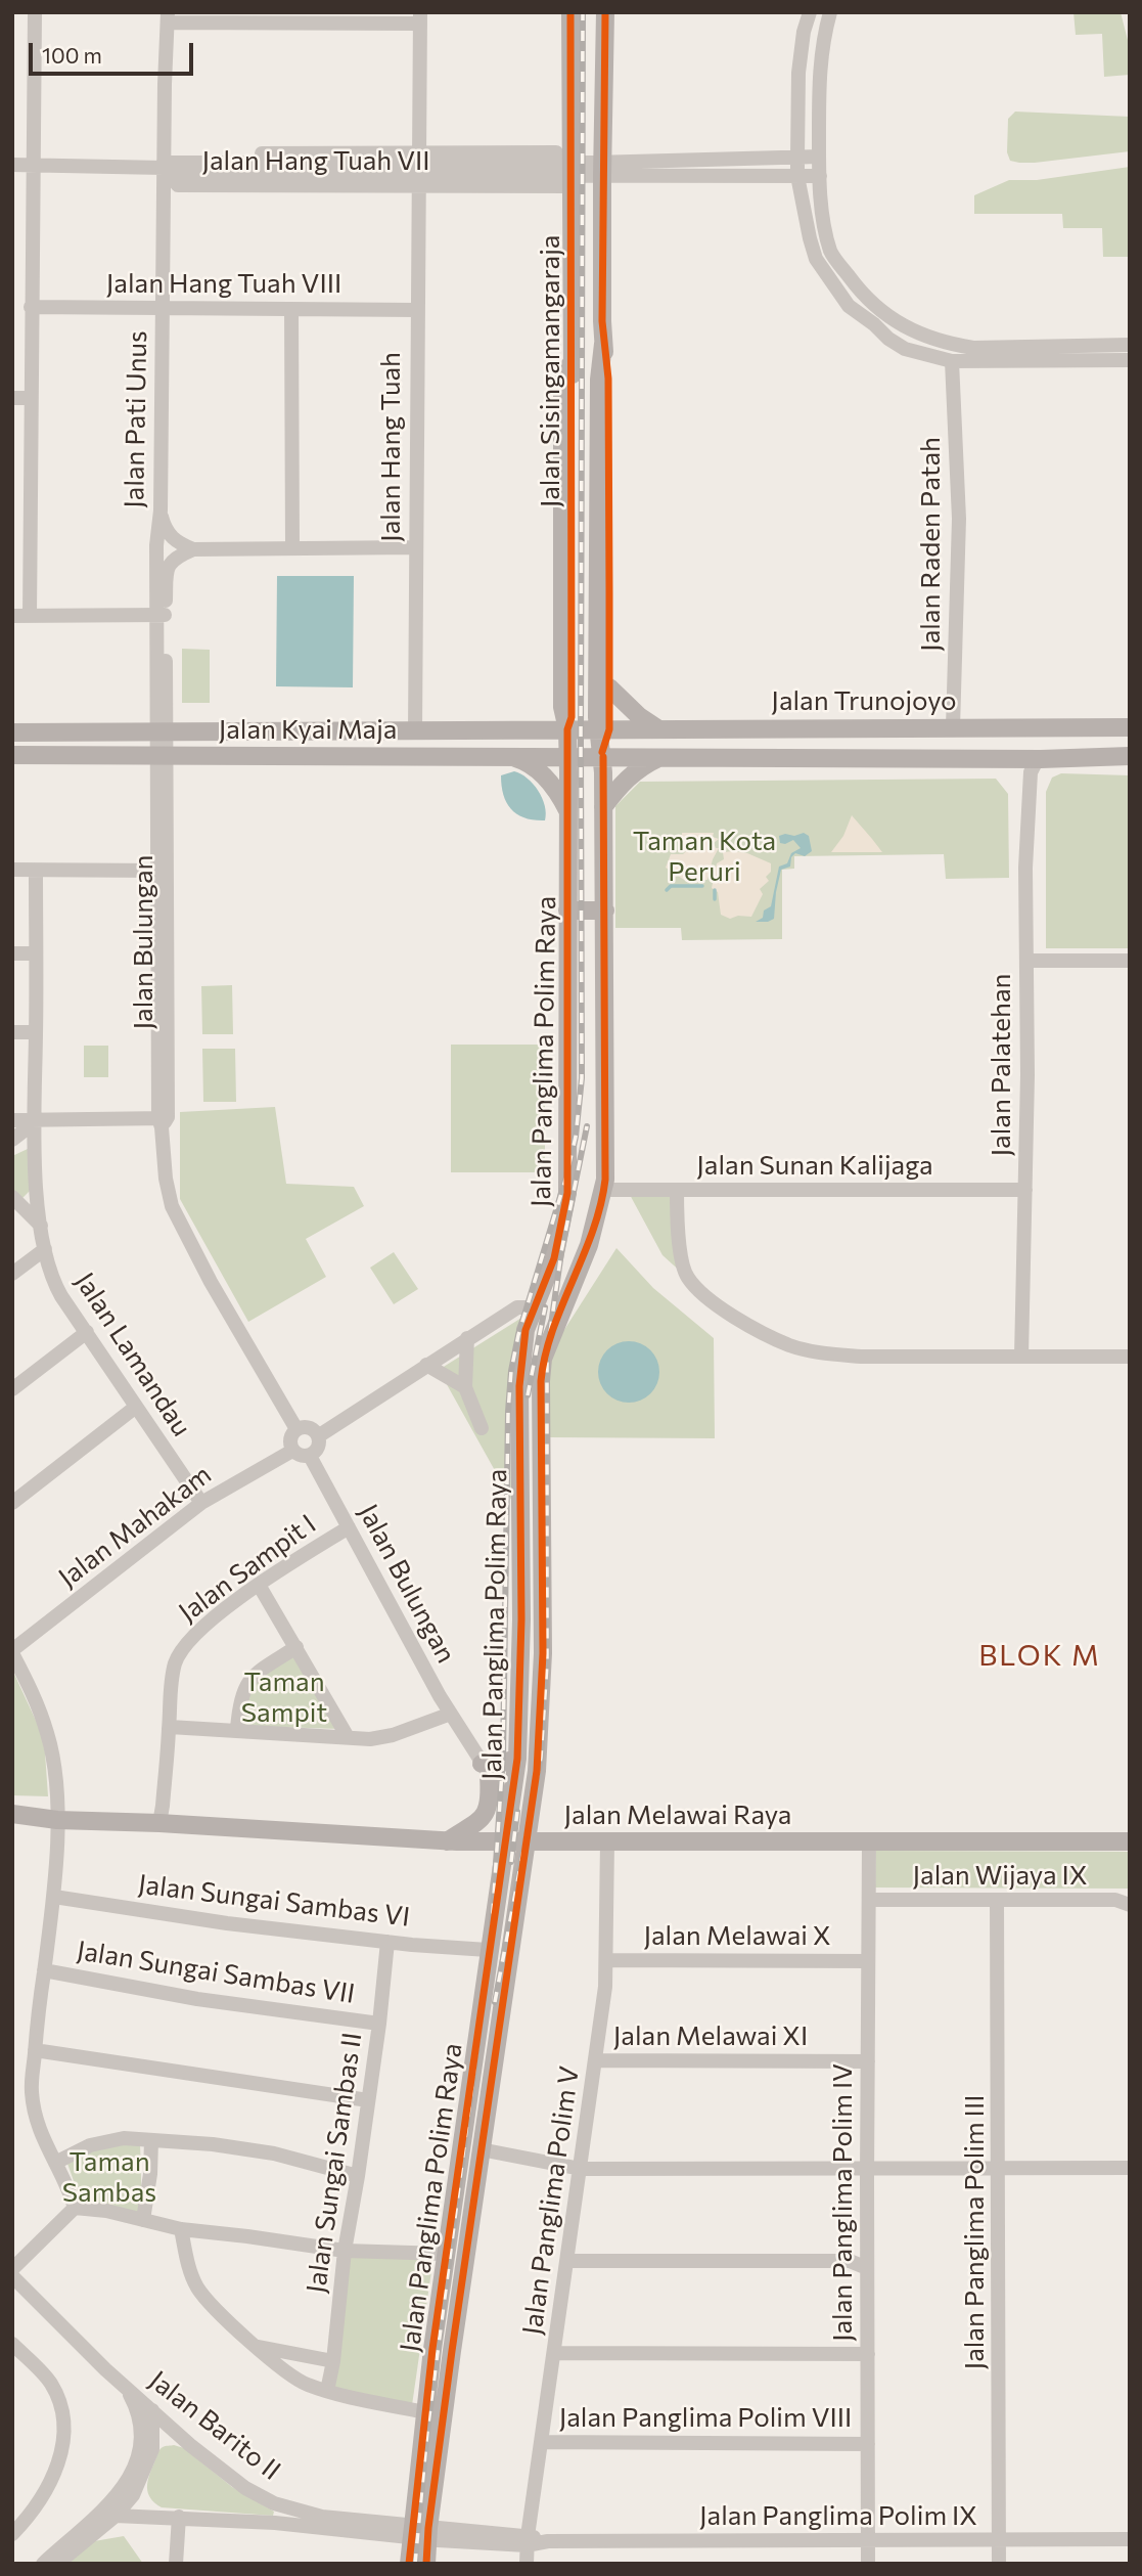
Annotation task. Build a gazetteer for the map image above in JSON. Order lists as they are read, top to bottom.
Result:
{
  "streets": {
    "main road": [
      "Jalan Sisingamangaraja",
      "Jalan Trunojoyo",
      "Jalan Kyai Maja",
      "Jalan Panglima Polim Raya",
      "Jalan Melawai Raya"
    ],
    "street": [
      "Jalan Hang Tuah VII",
      "Jalan Hang Tuah VIII",
      "Jalan Pati Unus",
      "Jalan Hang Tuah",
      "Jalan Raden Patah",
      "Jalan Bulungan",
      "Jalan Palatehan",
      "Jalan Sunan Kalijaga",
      "Jalan Lamandau",
      "Jalan Mahakam",
      "Jalan Sampit I",
      "Jalan Wijaya IX",
      "Jalan Sungai Sambas VI",
      "Jalan Melawai X",
      "Jalan Sungai Sambas VII",
      "Jalan Melawai XI",
      "Jalan Sungai Sambas II",
      "Jalan Panglima Polim V",
      "Jalan Panglima Polim IV",
      "Jalan Panglima Polim III",
      "Jalan Panglima Polim VIII",
      "Jalan Barito II",
      "Jalan Panglima Polim IX"
    ]
  },
  "crossings": [
    ["Jalan Hang Tuah VII", "Jalan Sisingamangaraja"],
    ["Jalan Hang Tuah VII", "Jalan Pati Unus"],
    ["Jalan Hang Tuah VII", "Jalan Hang Tuah"],
    ["Jalan Hang Tuah VIII", "Jalan Pati Unus"],
    ["Jalan Hang Tuah VIII", "Jalan Hang Tuah"],
    ["Jalan Sisingamangaraja", "Jalan Trunojoyo"],
    ["Jalan Sisingamangaraja", "Jalan Kyai Maja"],
    ["Jalan Sisingamangaraja", "Jalan Panglima Polim Raya"],
    ["Jalan Pati Unus", "Jalan Kyai Maja"],
    ["Jalan Pati Unus", "Jalan Bulungan"],
    ["Jalan Hang Tuah", "Jalan Kyai Maja"],
    ["Jalan Raden Patah", "Jalan Trunojoyo"],
    ["Jalan Trunojoyo", "Jalan Kyai Maja"],
    ["Jalan Trunojoyo", "Jalan Panglima Polim Raya"],
    ["Jalan Kyai Maja", "Jalan Bulungan"],
    ["Jalan Kyai Maja", "Jalan Panglima Polim Raya"],
    ["Jalan Bulungan", "Jalan Panglima Polim Raya"],
    ["Jalan Bulungan", "Jalan Mahakam"],
    ["Jalan Bulungan", "Jalan Sampit I"],
    ["Jalan Panglima Polim Raya", "Jalan Sunan Kalijaga"],
    ["Jalan Panglima Polim Raya", "Jalan Melawai Raya"],
    ["Jalan Panglima Polim Raya", "Jalan Sungai Sambas VI"],
    ["Jalan Panglima Polim Raya", "Jalan Barito II"],
    ["Jalan Panglima Polim Raya", "Jalan Panglima Polim IX"],
    ["Jalan Palatehan", "Jalan Sunan Kalijaga"],
    ["Jalan Lamandau", "Jalan Mahakam"],
    ["Jalan Sampit I", "Jalan Melawai Raya"],
    ["Jalan Melawai Raya", "Jalan Panglima Polim V"],
    ["Jalan Melawai Raya", "Jalan Panglima Polim IV"],
    ["Jalan Wijaya IX", "Jalan Panglima Polim IV"],
    ["Jalan Wijaya IX", "Jalan Panglima Polim III"],
    ["Jalan Sungai Sambas VI", "Jalan Sungai Sambas II"],
    ["Jalan Melawai X", "Jalan Panglima Polim V"],
    ["Jalan Melawai X", "Jalan Panglima Polim IV"],
    ["Jalan Sungai Sambas VII", "Jalan Sungai Sambas II"],
    ["Jalan Melawai XI", "Jalan Panglima Polim V"],
    ["Jalan Melawai XI", "Jalan Panglima Polim IV"],
    ["Jalan Panglima Polim V", "Jalan Panglima Polim VIII"],
    ["Jalan Panglima Polim V", "Jalan Panglima Polim IX"],
    ["Jalan Panglima Polim IV", "Jalan Panglima Polim VIII"],
    ["Jalan Panglima Polim IV", "Jalan Panglima Polim IX"],
    ["Jalan Panglima Polim III", "Jalan Panglima Polim IX"],
    ["Jalan Barito II", "Jalan Panglima Polim IX"]
  ],
  "districts": ["BLOK M"],
  "parks": ["Taman Kota Peruri", "Taman Sampit", "Taman Sambas"],
  "scale_bar": "100 m"
}
